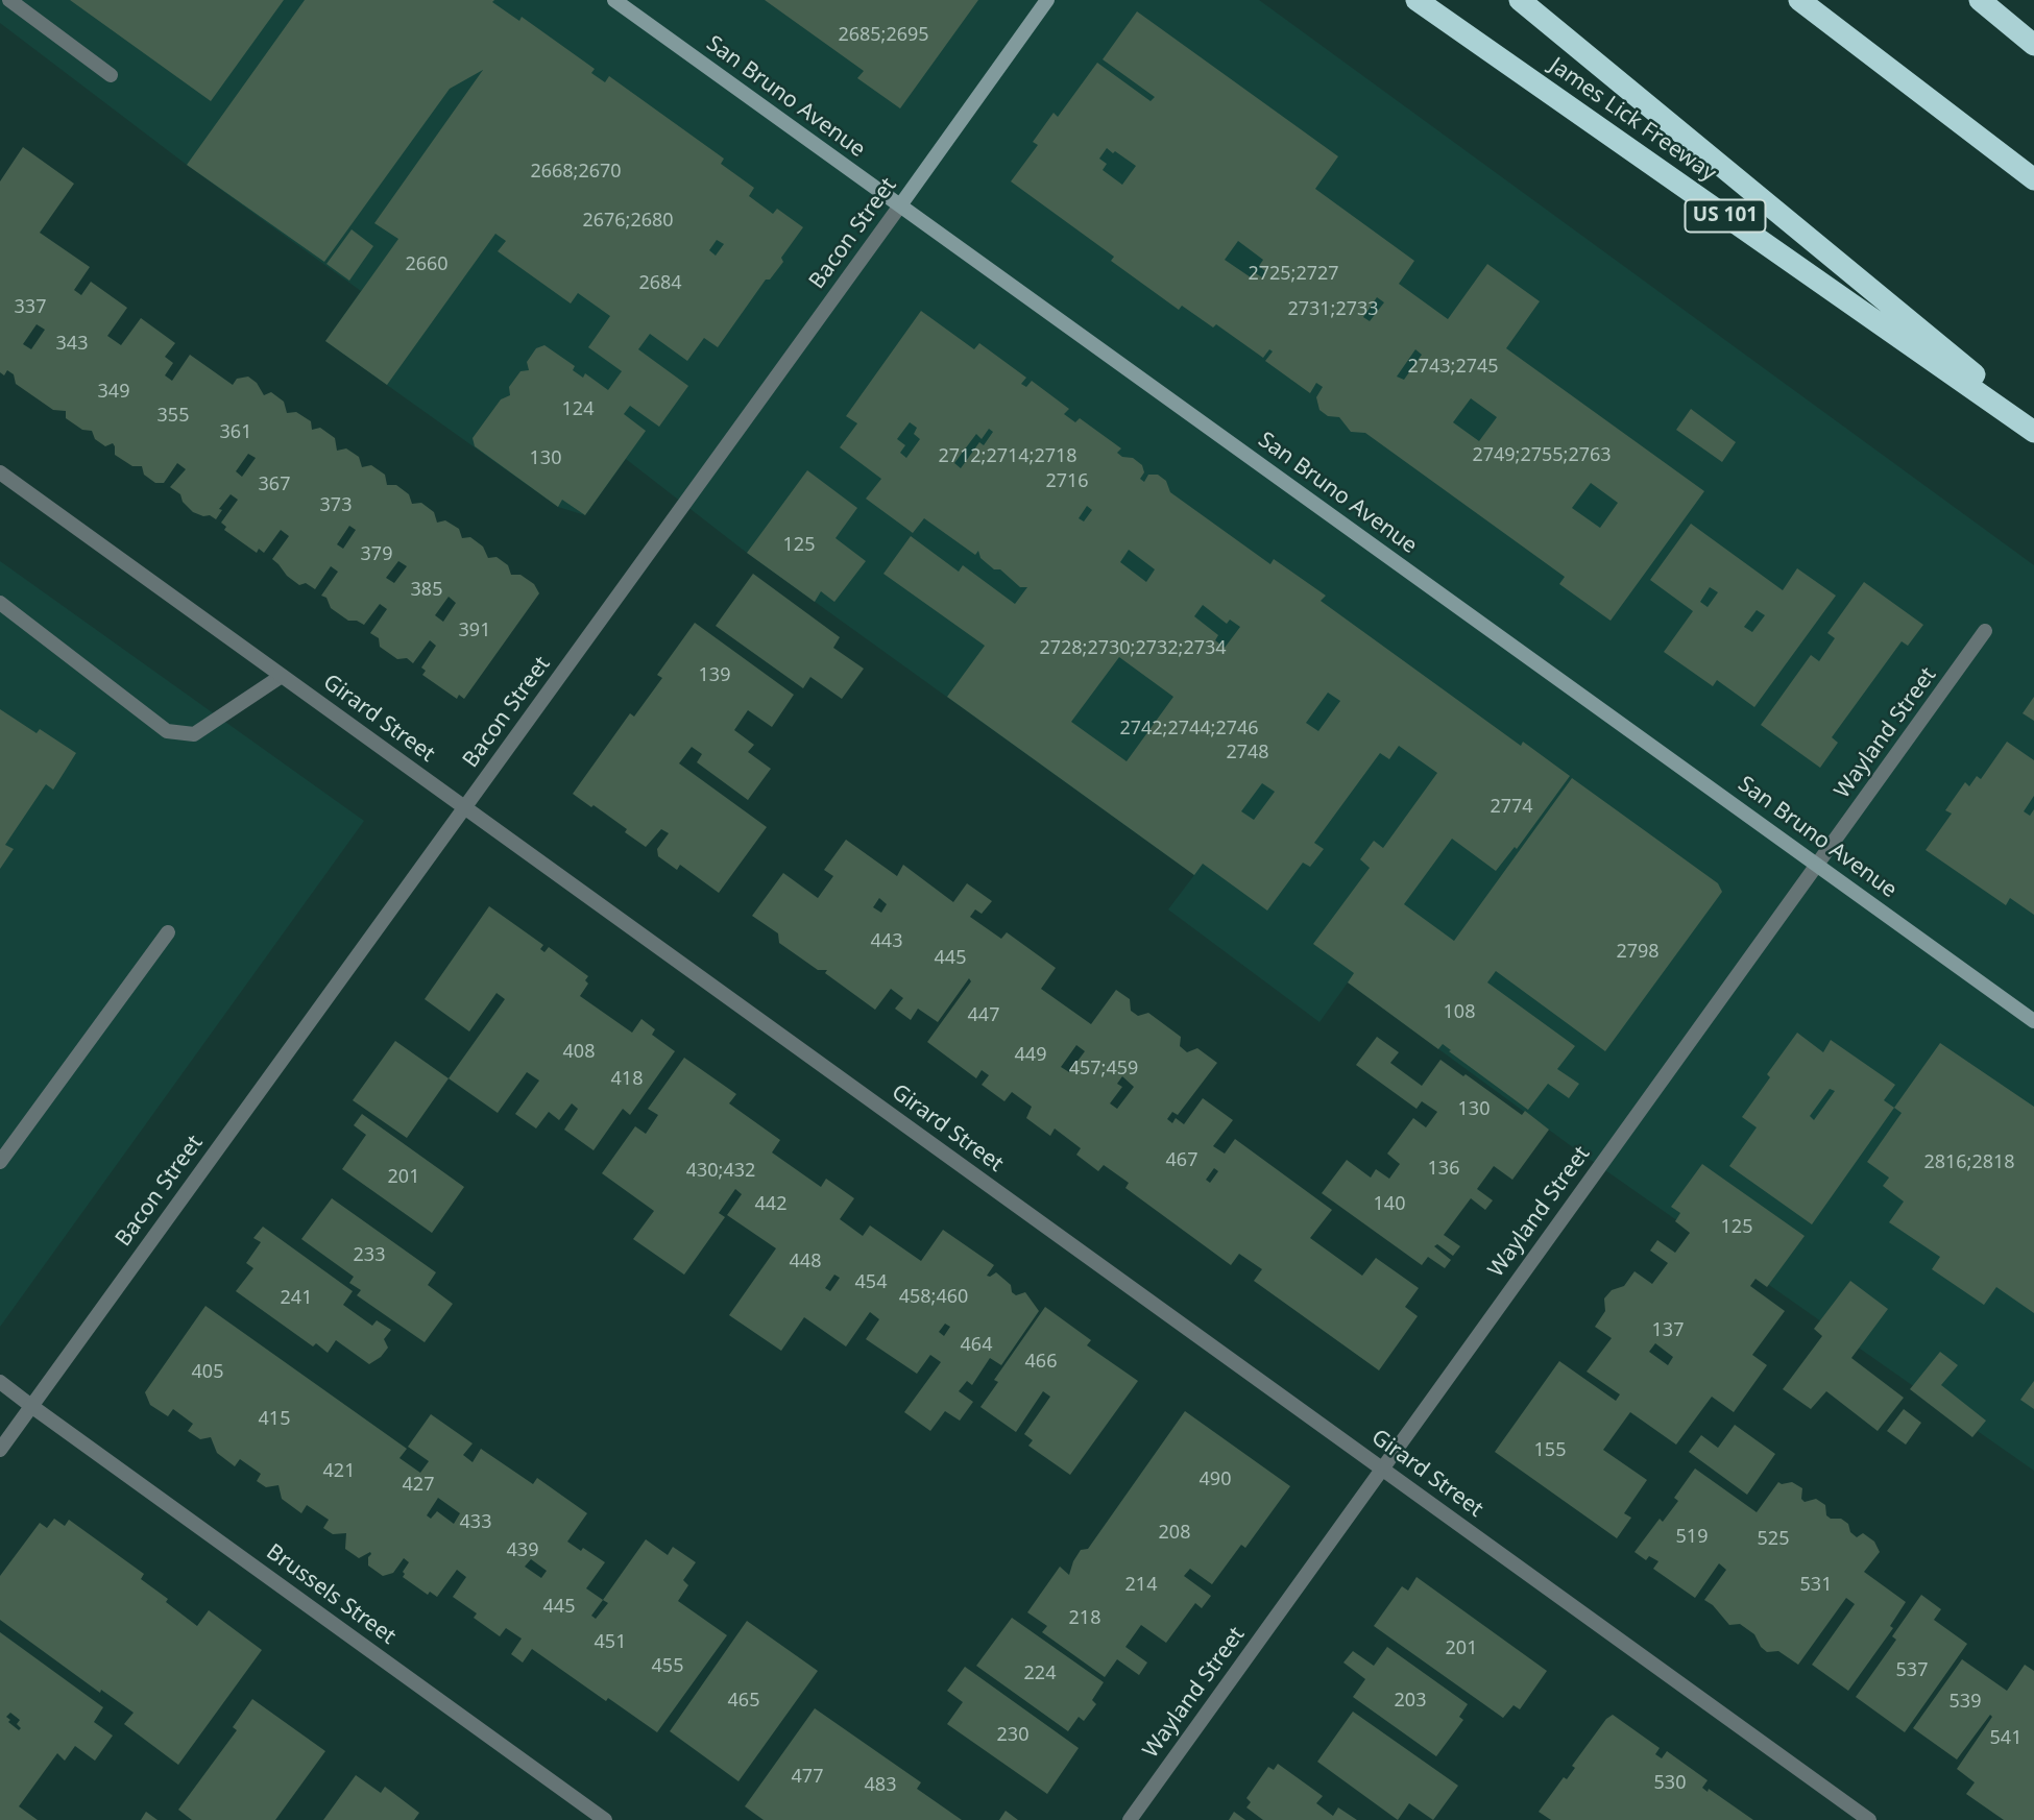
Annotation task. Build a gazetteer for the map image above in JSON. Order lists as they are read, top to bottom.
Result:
{
  "streets": {
    "highway": ["James Lick Freeway", "US 101"],
    "main road": ["San Bruno Avenue", "Bacon Street"],
    "street": ["Girard Street", "Wayland Street", "Brussels Street"]
  },
  "crossings": [
    ["San Bruno Avenue", "Bacon Street"],
    ["San Bruno Avenue", "Wayland Street"],
    ["Bacon Street", "Girard Street"],
    ["Bacon Street", "Brussels Street"],
    ["Girard Street", "Wayland Street"]
  ],
  "house_numbers": [
    "2685;2695",
    "2668;2670",
    "2676;2680",
    "2660",
    "2725;2727",
    "2684",
    "337",
    "2731;2733",
    "343",
    "2743;2745",
    "349",
    "124",
    "355",
    "361",
    "2749;2755;2763",
    "2712;2714;2718",
    "130",
    "2716",
    "367",
    "373",
    "125",
    "379",
    "385",
    "391",
    "2728;2730;2732;2734",
    "139",
    "2742;2744;2746",
    "2748",
    "2774",
    "443",
    "2798",
    "445",
    "108",
    "447",
    "408",
    "449",
    "457;459",
    "418",
    "130",
    "467",
    "2816;2818",
    "136",
    "430;432",
    "201",
    "442",
    "140",
    "125",
    "233",
    "448",
    "454",
    "458;460",
    "241",
    "137",
    "464",
    "466",
    "405",
    "415",
    "155",
    "421",
    "490",
    "427",
    "433",
    "208",
    "519",
    "525",
    "439",
    "214",
    "531",
    "445",
    "218",
    "451",
    "201",
    "455",
    "537",
    "224",
    "465",
    "203",
    "539",
    "230",
    "541",
    "477",
    "530",
    "483"
  ]
}
